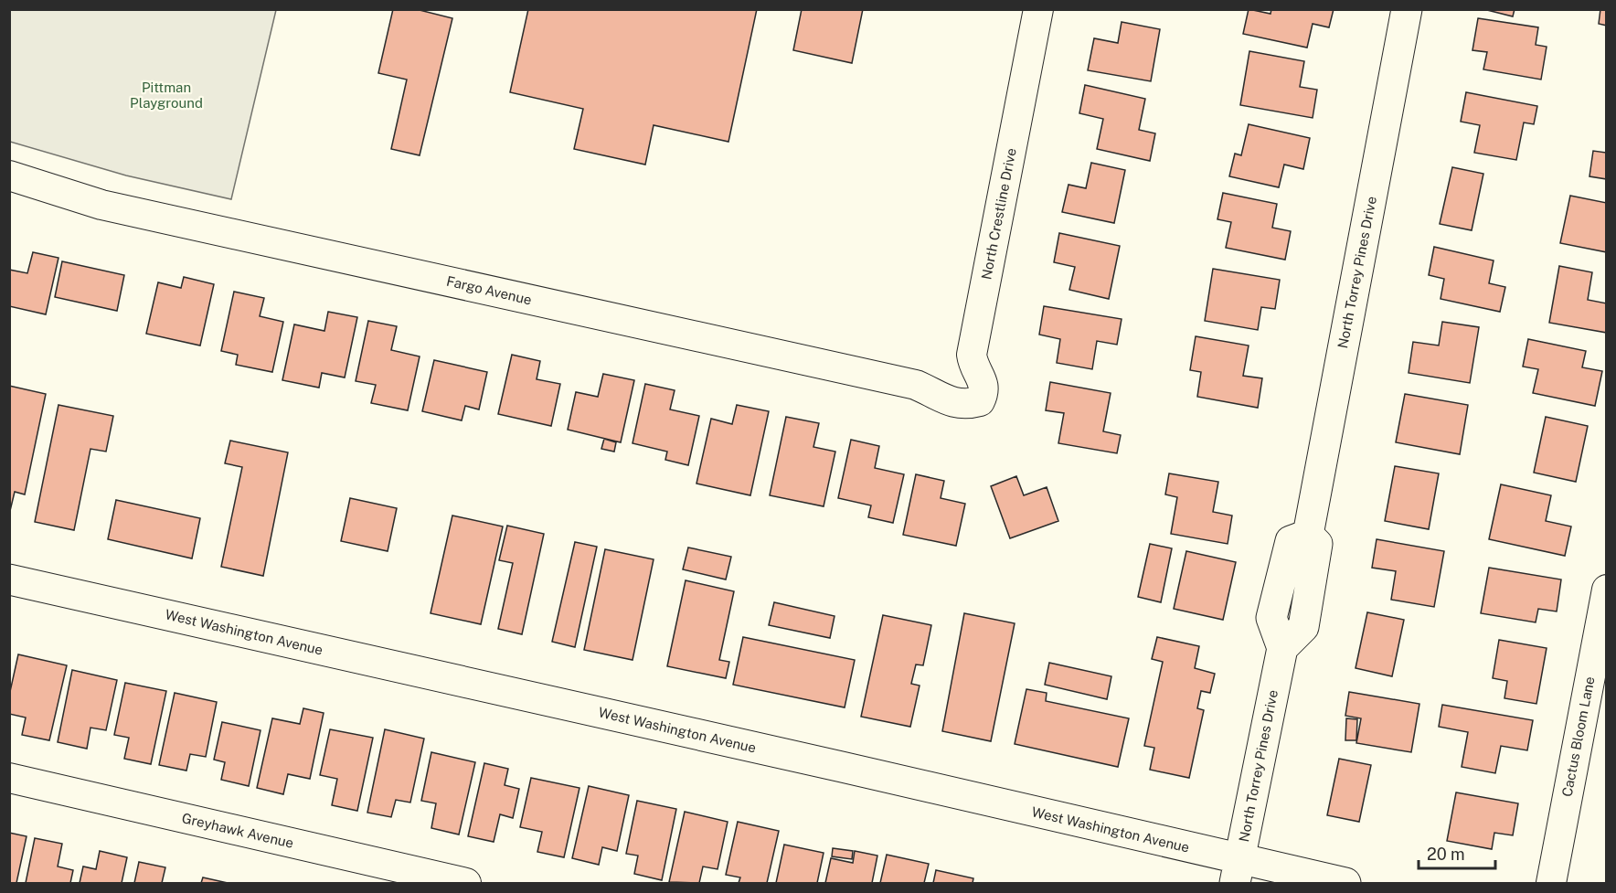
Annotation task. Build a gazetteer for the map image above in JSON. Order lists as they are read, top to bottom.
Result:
{
  "streets": {
    "main road": ["North Torrey Pines Drive", "West Washington Avenue"],
    "street": [
      "North Crestline Drive",
      "Fargo Avenue",
      "Cactus Bloom Lane",
      "Greyhawk Avenue"
    ]
  },
  "crossings": [
    ["North Crestline Drive", "Fargo Avenue"],
    ["North Torrey Pines Drive", "West Washington Avenue"]
  ],
  "parks": ["Pittman Playground"],
  "scale_bar": "20 m"
}
